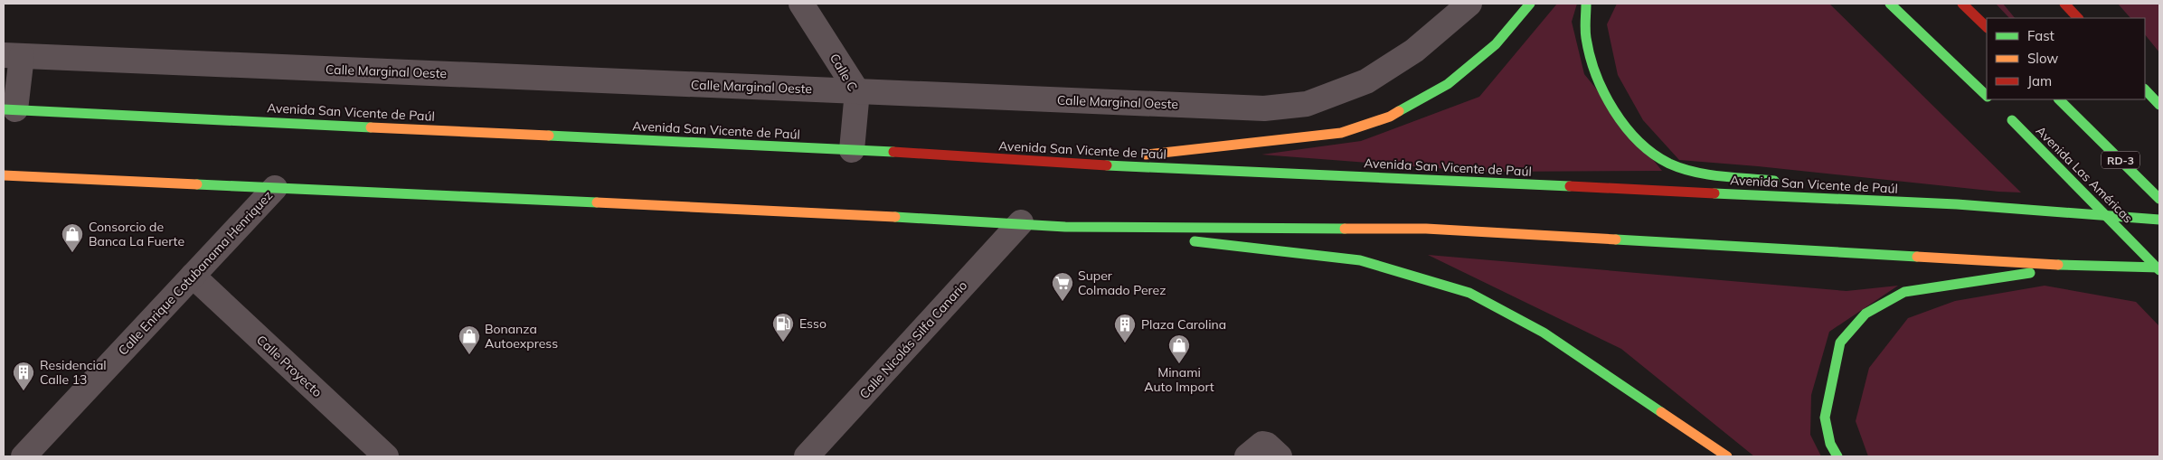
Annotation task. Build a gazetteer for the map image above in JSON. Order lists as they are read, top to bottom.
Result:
{
  "streets": {
    "main road": ["Avenida San Vicente de Paúl", "RD-3", "Avenida Las Américas"],
    "street": [
      "Calle Marginal Oeste",
      "Calle C",
      "Calle Enrique Cotubanama Henriquez",
      "Calle Nicolás Silfa Canario",
      "Calle Proyecto"
    ]
  },
  "crossings": [
    ["Calle Marginal Oeste", "Calle C"],
    ["Calle C", "Avenida San Vicente de Paúl"],
    ["Calle Enrique Cotubanama Henriquez", "Calle Proyecto"]
  ],
  "places": {
    "shop": ["Consorcio de Banca La Fuerte", "Bonanza Autoexpress", "Minami Auto Import"],
    "supermarket": ["Super Colmado Perez"],
    "fuel station": ["Esso"],
    "building": ["Plaza Carolina", "Residencial Calle 13"]
  },
  "legend": ["Fast", "Slow", "Jam"]
}
